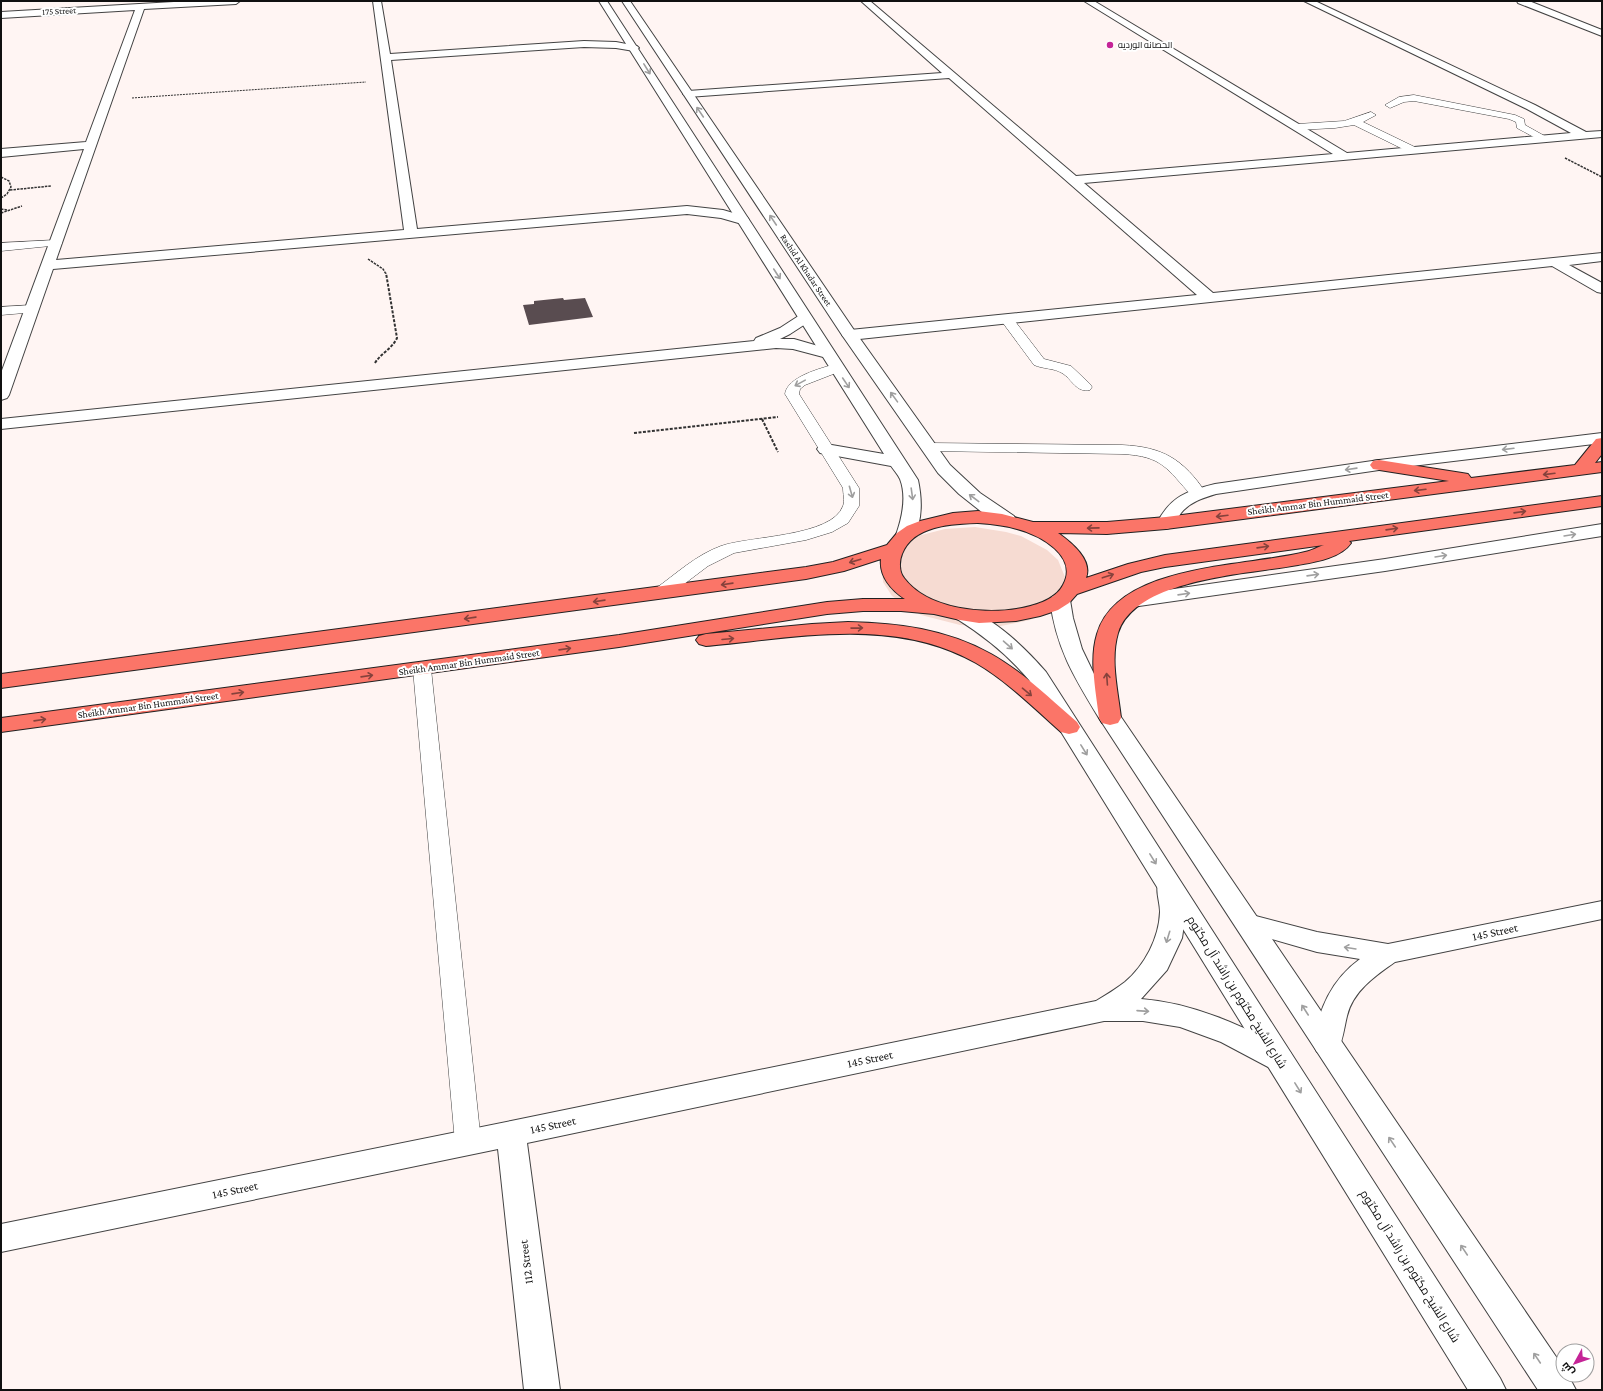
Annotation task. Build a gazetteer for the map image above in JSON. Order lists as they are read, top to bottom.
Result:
{
  "streets": {
    "main road": ["Sheikh Ammar Bin Hummaid Street"],
    "street": [
      "175 Street",
      "Rashid Al Khadar Street",
      "145 Street",
      "شارع الشيخ مكتوم بن راشد آل مكتوم",
      "112 Street"
    ]
  },
  "crossings": [
    ["145 Street", "شارع الشيخ مكتوم بن راشد آل مكتوم"],
    ["145 Street", "112 Street"]
  ],
  "places": ["الحصانه الورديه"],
  "north": "bottom left"
}
